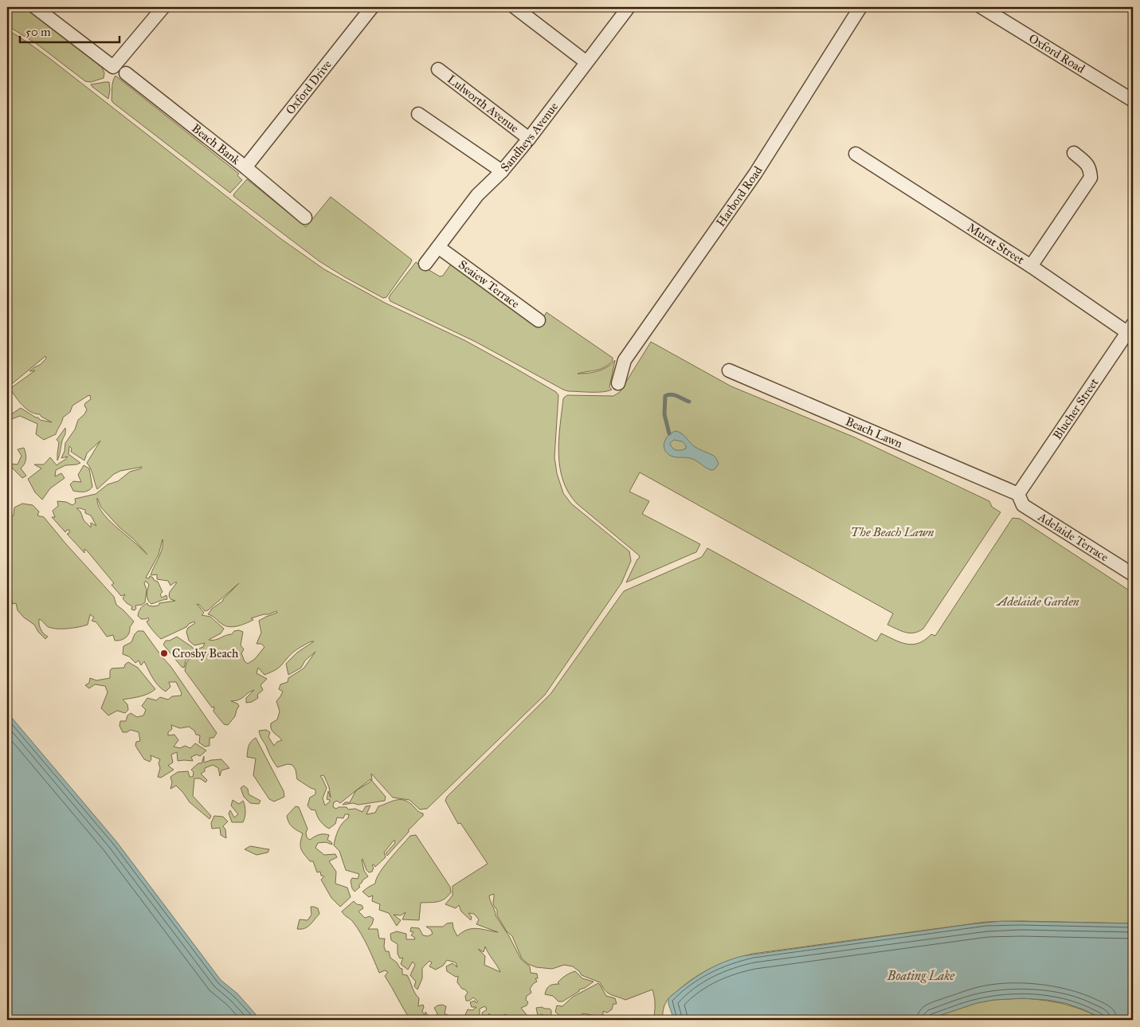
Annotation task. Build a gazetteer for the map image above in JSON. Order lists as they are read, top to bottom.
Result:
{
  "streets": {
    "street": [
      "Oxford Road",
      "Oxford Drive",
      "Lulworth Avenue",
      "Sandheys Avenue",
      "Beach Bank",
      "Harbord Road",
      "Murat Street",
      "Seaiew Terrace",
      "Blucher Street",
      "Beach Lawn",
      "Adelaide Terrace"
    ]
  },
  "crossings": [
    ["Oxford Drive", "Beach Bank"],
    ["Lulworth Avenue", "Sandheys Avenue"],
    ["Sandheys Avenue", "Seaiew Terrace"],
    ["Murat Street", "Blucher Street"],
    ["Blucher Street", "Beach Lawn"],
    ["Blucher Street", "Adelaide Terrace"],
    ["Beach Lawn", "Adelaide Terrace"]
  ],
  "water": ["Boating Lake"],
  "parks": ["The Beach Lawn", "Adelaide Garden"],
  "places": ["Crosby Beach"],
  "scale_bar": "50 m"
}
